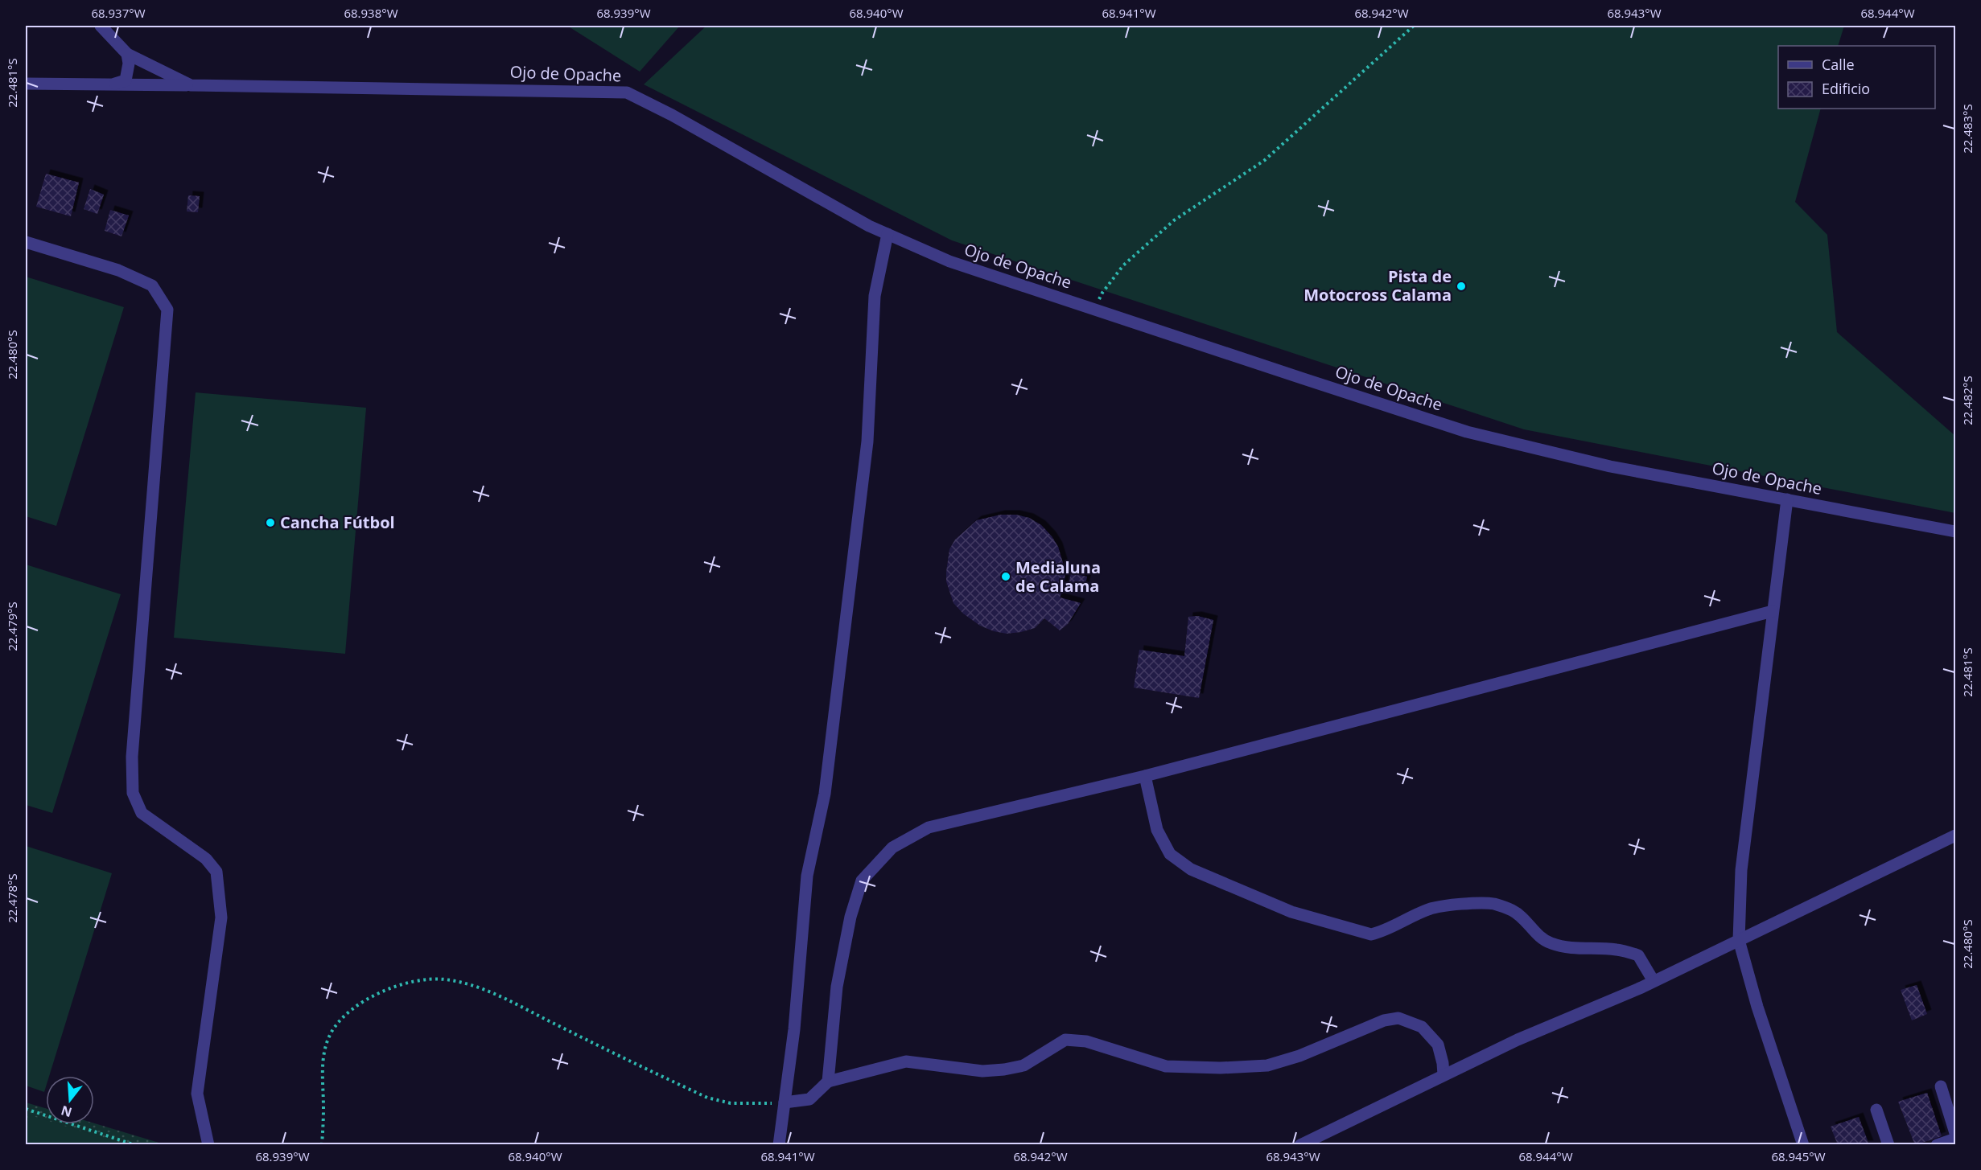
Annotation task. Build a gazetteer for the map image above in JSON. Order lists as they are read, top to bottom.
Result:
{
  "streets": {
    "street": ["Ojo de Opache"]
  },
  "places": ["Pista de Motocross Calama", "Cancha Fútbol", "Medialuna de Calama"],
  "legend": ["Calle", "Edificio"],
  "north": "bottom",
  "coordinates": [
    "68.937°W",
    "68.938°W",
    "68.939°W",
    "68.940°W",
    "68.941°W",
    "68.942°W",
    "68.943°W",
    "68.944°W",
    "22.481°S",
    "22.483°S",
    "22.480°S",
    "22.482°S",
    "22.479°S",
    "22.478°S",
    "68.945°W"
  ]
}
